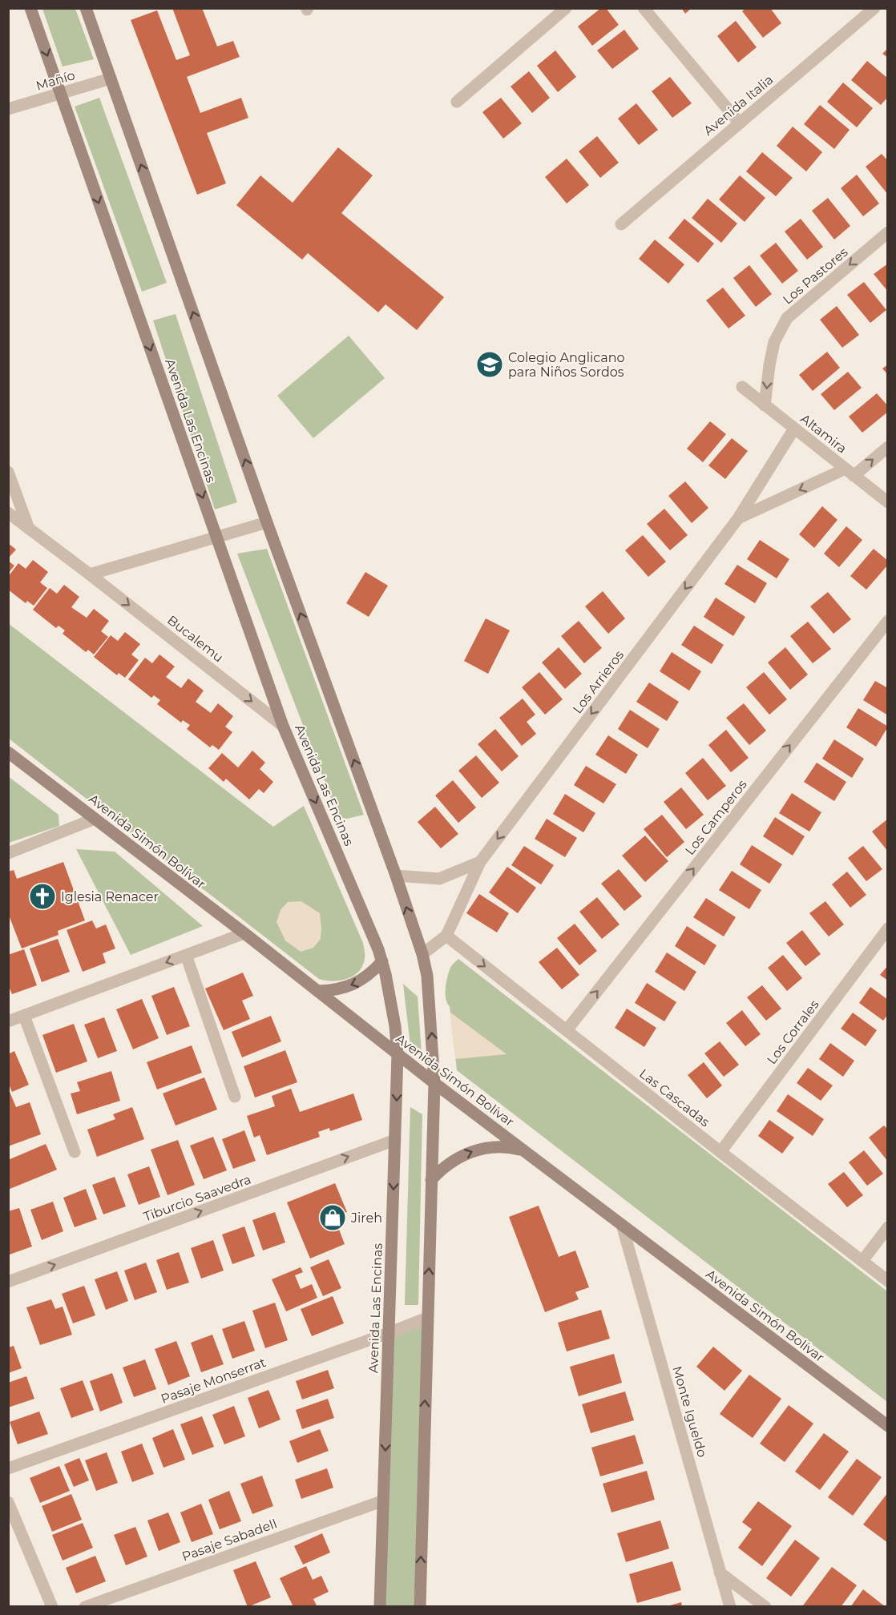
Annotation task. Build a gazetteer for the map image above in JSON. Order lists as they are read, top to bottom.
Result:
{
  "streets": {
    "main road": ["Avenida Las Encinas", "Avenida Simón Bolívar"],
    "street": [
      "Mañío",
      "Avenida Italia",
      "Los Pastores",
      "Altamira",
      "Bucalemu",
      "Los Arrieros",
      "Los Camperos",
      "Los Corrales",
      "Las Cascadas",
      "Tiburcio Saavedra",
      "Pasaje Monserrat",
      "Monte Igueldo",
      "Pasaje Sabadell"
    ]
  },
  "crossings": [
    ["Mañío", "Avenida Las Encinas"],
    ["Los Pastores", "Altamira"],
    ["Avenida Las Encinas", "Bucalemu"],
    ["Avenida Las Encinas", "Avenida Simón Bolívar"],
    ["Avenida Las Encinas", "Tiburcio Saavedra"],
    ["Avenida Las Encinas", "Pasaje Monserrat"],
    ["Avenida Las Encinas", "Pasaje Sabadell"],
    ["Altamira", "Los Arrieros"],
    ["Los Arrieros", "Las Cascadas"],
    ["Los Camperos", "Las Cascadas"],
    ["Avenida Simón Bolívar", "Monte Igueldo"],
    ["Los Corrales", "Las Cascadas"]
  ],
  "one_way": [
    "Los Pastores",
    "Bucalemu",
    "Los Arrieros",
    "Los Camperos",
    "Tiburcio Saavedra"
  ],
  "places": {
    "school or university": ["Colegio Anglicano para Niños Sordos"],
    "church": ["Iglesia Renacer"],
    "shop": ["Jireh"]
  }
}
